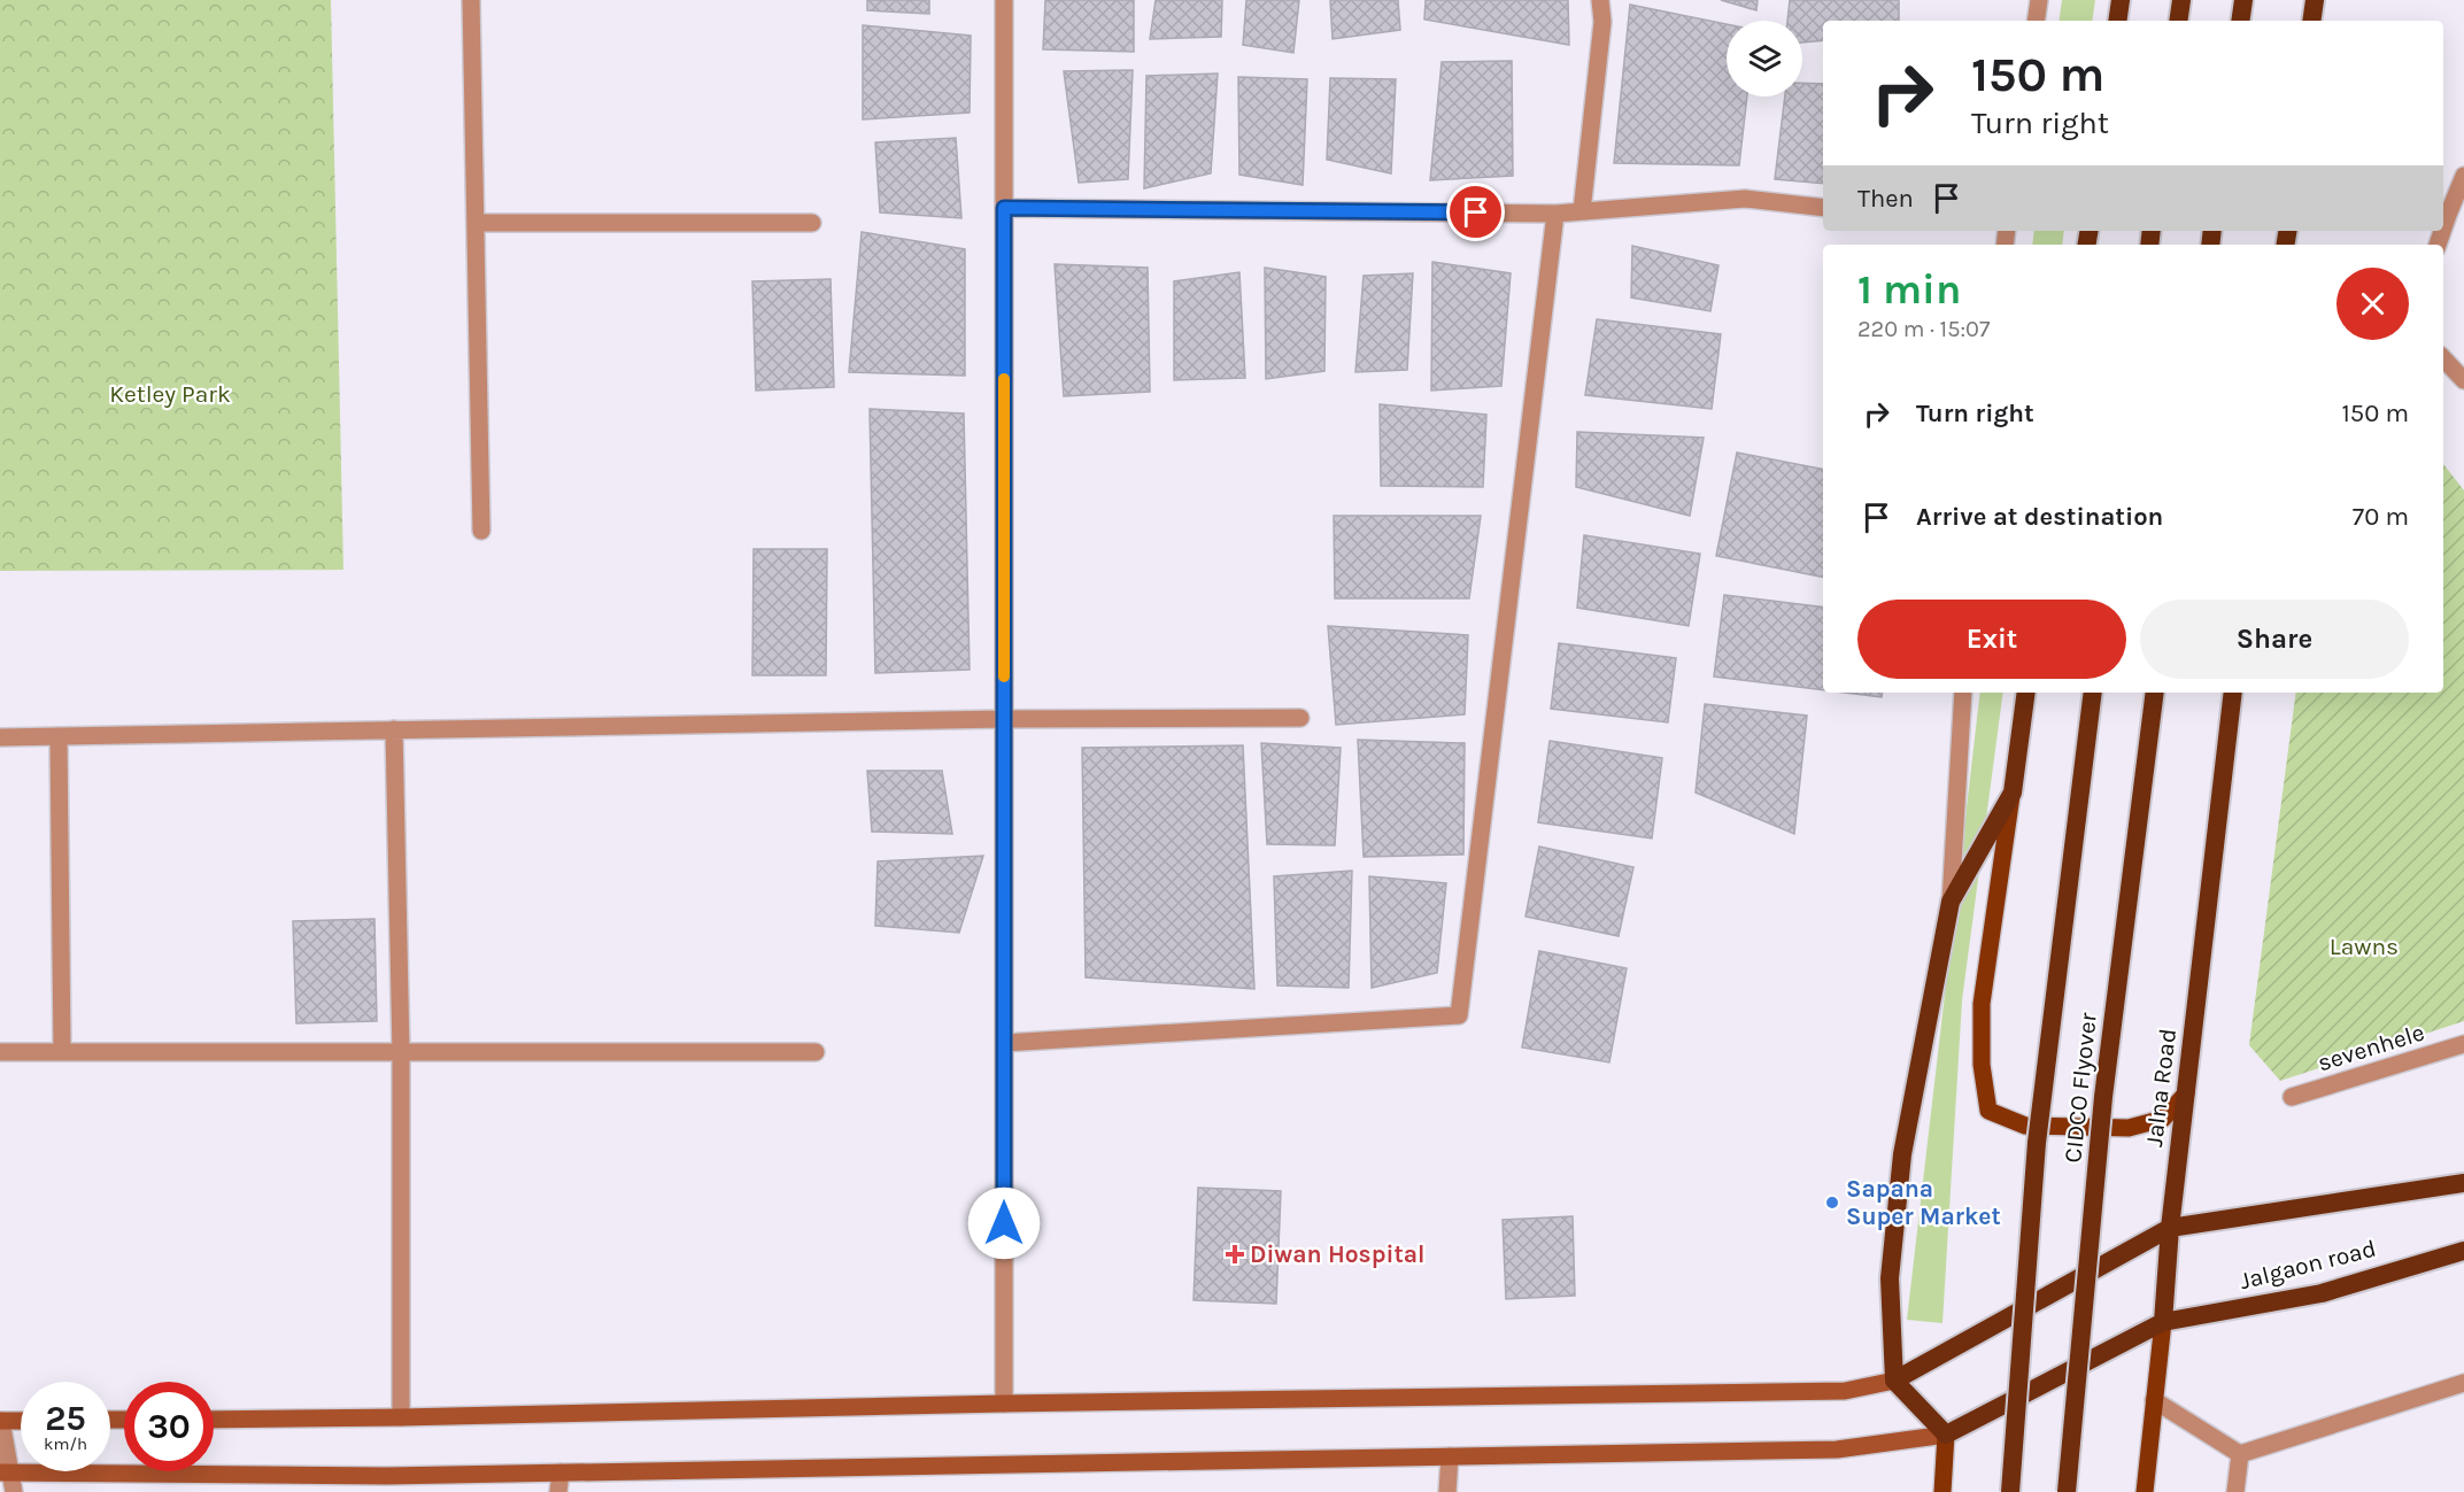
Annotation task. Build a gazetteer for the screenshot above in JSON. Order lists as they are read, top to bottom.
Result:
{
  "streets": {
    "highway": ["CIDCO Flyover", "Jalna Road", "Jalgaon road"],
    "street": ["sevenhele"]
  },
  "crossings": [
    ["Jalna Road", "Jalgaon road"]
  ],
  "parks": ["Ketley Park", "Lawns"],
  "places": {
    "other": ["Sapana Super Market"],
    "health": ["Diwan Hospital"]
  },
  "page": {
    "turn": ["150 m", "Turn right"],
    "then": "Then",
    "heading": ["1 min", "220 m · 15:07"],
    "list": [
      {
        "name": "Turn right",
        "value": "150 m"
      },
      {
        "name": "Arrive at destination",
        "value": "70 m"
      }
    ],
    "buttons": ["Exit", "Share"],
    "speed": "25 km/h",
    "limit": "30"
  }
}
